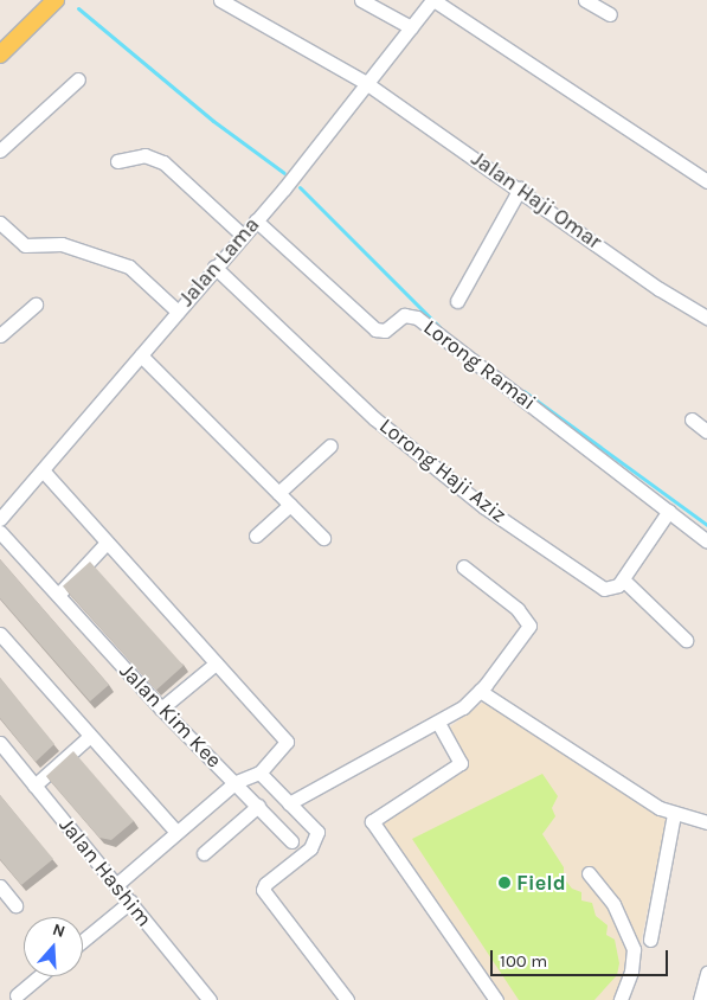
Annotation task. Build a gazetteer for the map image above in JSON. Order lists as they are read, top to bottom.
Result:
{
  "streets": {
    "street": [
      "Jalan Haji Omar",
      "Jalan Lama",
      "Lorong Ramai",
      "Lorong Haji Aziz",
      "Jalan Kim Kee",
      "Jalan Hashim"
    ]
  },
  "crossings": [
    ["Jalan Haji Omar", "Jalan Lama"],
    ["Jalan Lama", "Lorong Ramai"],
    ["Jalan Lama", "Lorong Haji Aziz"],
    ["Jalan Kim Kee", "Jalan Hashim"]
  ],
  "places": ["Field"],
  "scale_bar": "100 m",
  "north": "top"
}
